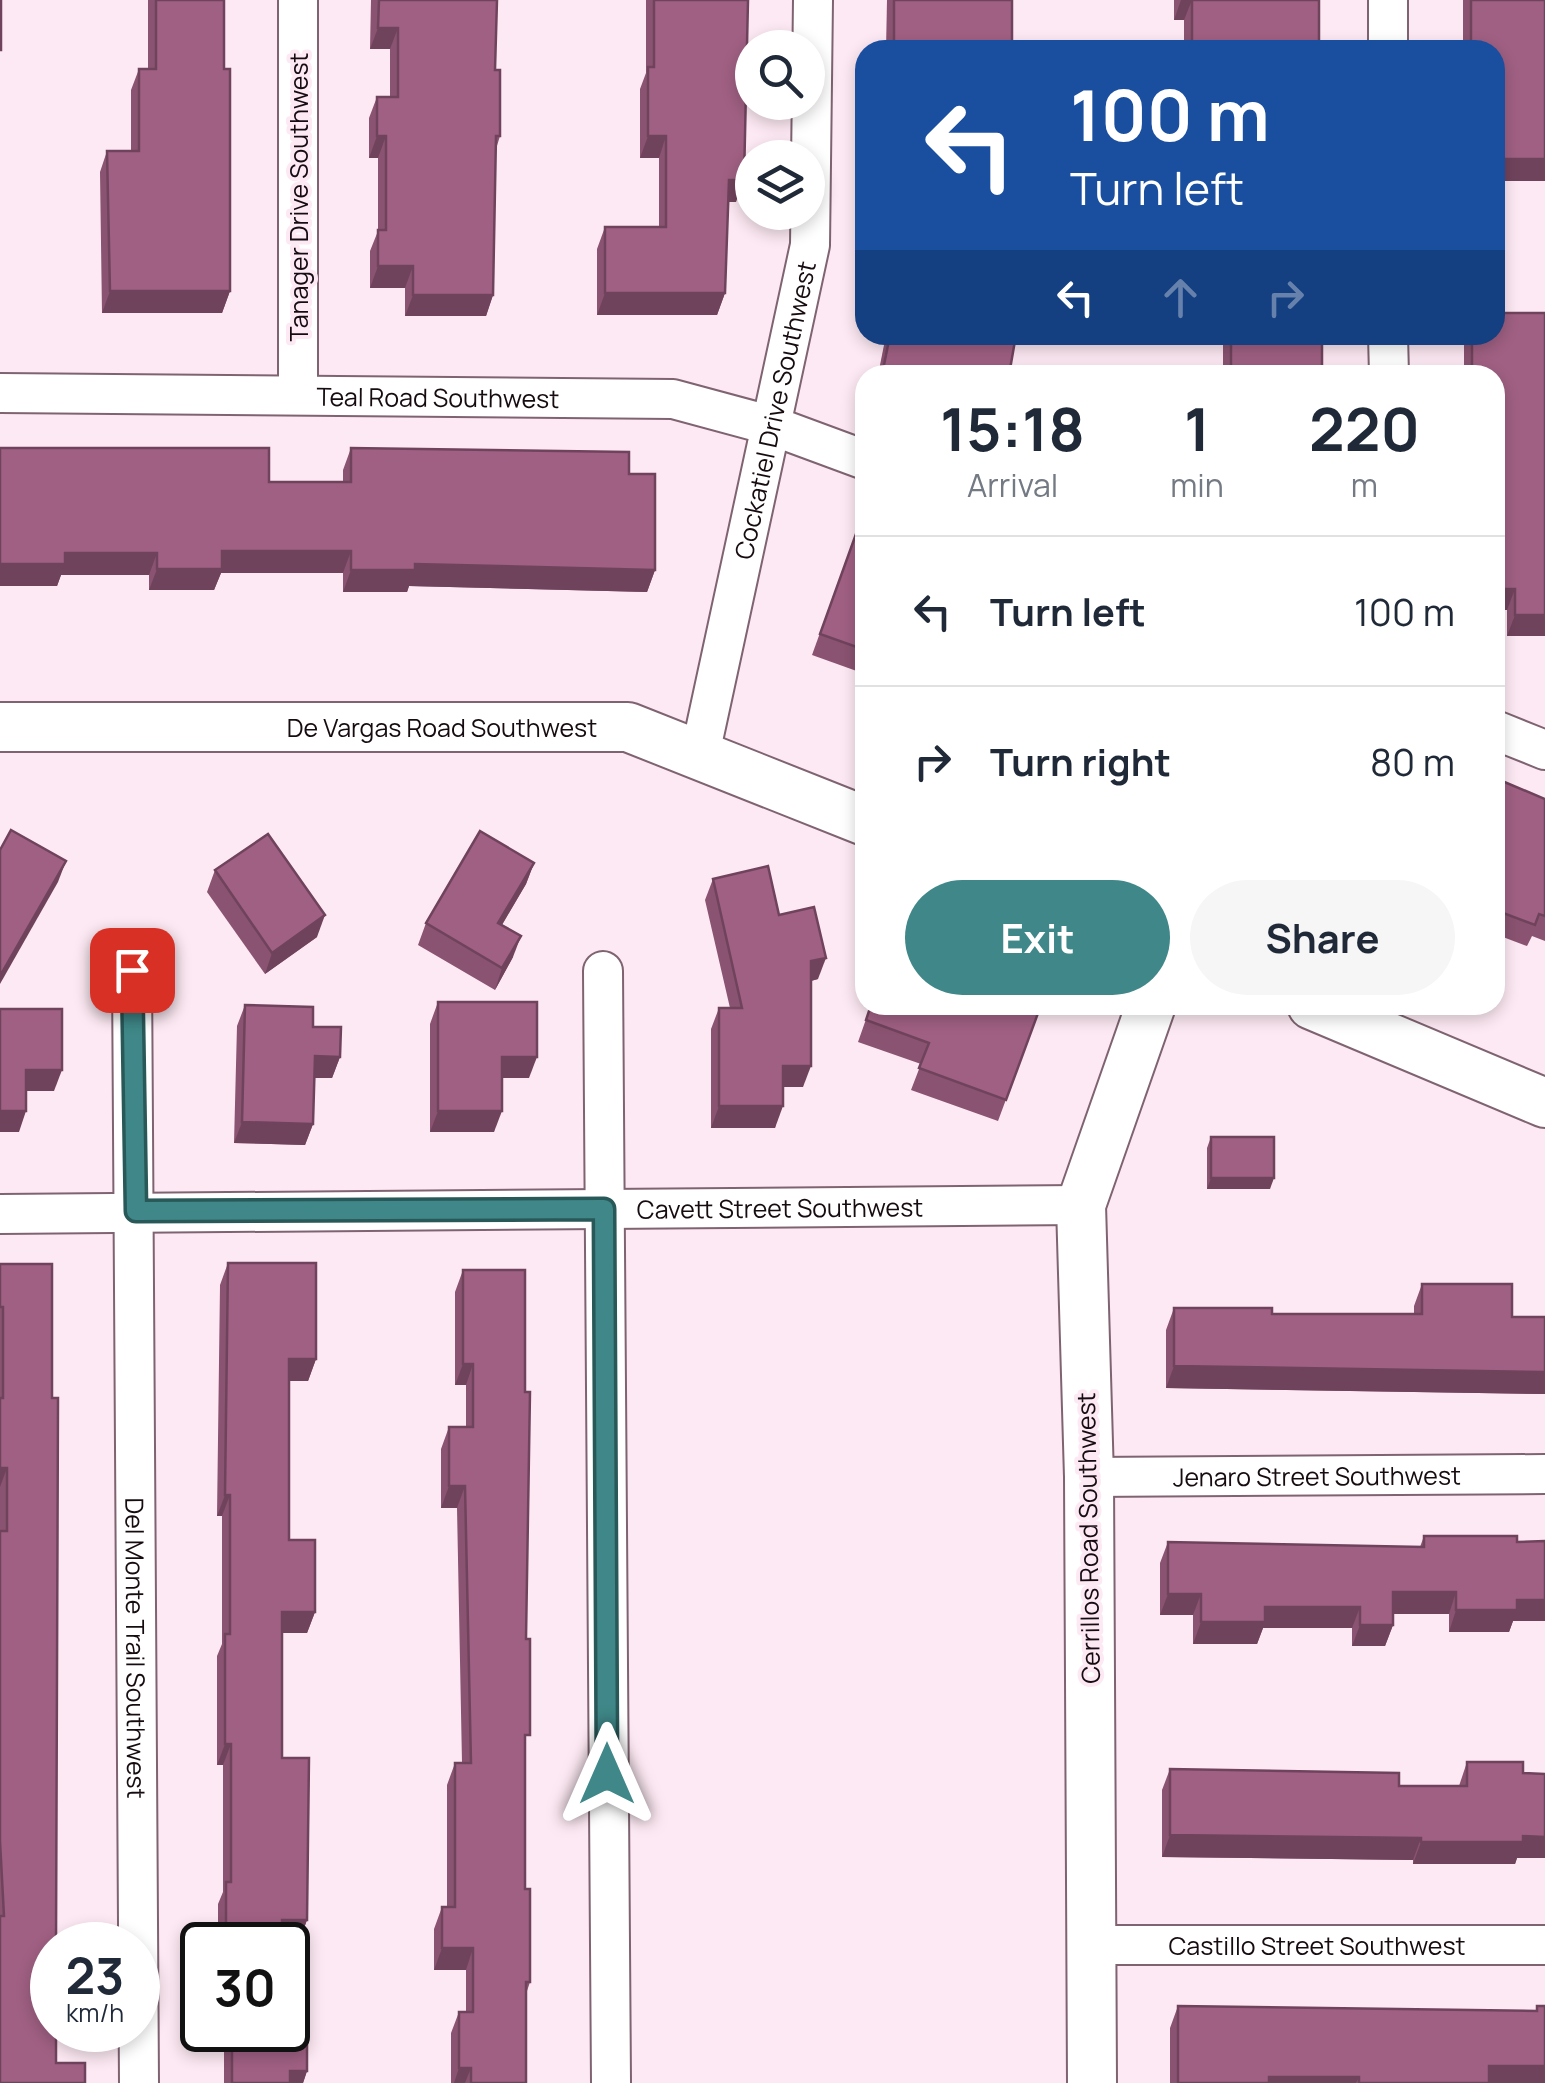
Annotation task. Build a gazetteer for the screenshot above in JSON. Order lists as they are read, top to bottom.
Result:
{
  "streets": {
    "street": [
      "Tanager Drive Southwest",
      "Teal Road Southwest",
      "Cockatiel Drive Southwest",
      "De Vargas Road Southwest",
      "Cavett Street Southwest",
      "Jenaro Street Southwest",
      "Cerrillos Road Southwest",
      "Del Monte Trail Southwest",
      "Castillo Street Southwest"
    ]
  },
  "crossings": [
    ["Tanager Drive Southwest", "Teal Road Southwest"],
    ["Teal Road Southwest", "Cockatiel Drive Southwest"],
    ["Cockatiel Drive Southwest", "De Vargas Road Southwest"],
    ["Cavett Street Southwest", "Cerrillos Road Southwest"],
    ["Cavett Street Southwest", "Del Monte Trail Southwest"],
    ["Jenaro Street Southwest", "Cerrillos Road Southwest"],
    ["Cerrillos Road Southwest", "Castillo Street Southwest"]
  ],
  "page": {
    "turn": ["100 m", "Turn left"],
    "eta": [
      "15:18",
      "Arrival",
      "1",
      "min",
      "220",
      "m"
    ],
    "list": [
      {
        "name": "Turn left",
        "value": "100 m"
      },
      {
        "name": "Turn right",
        "value": "80 m"
      }
    ],
    "buttons": ["Exit", "Share"],
    "speed": "23 km/h",
    "limit": "30"
  }
}
